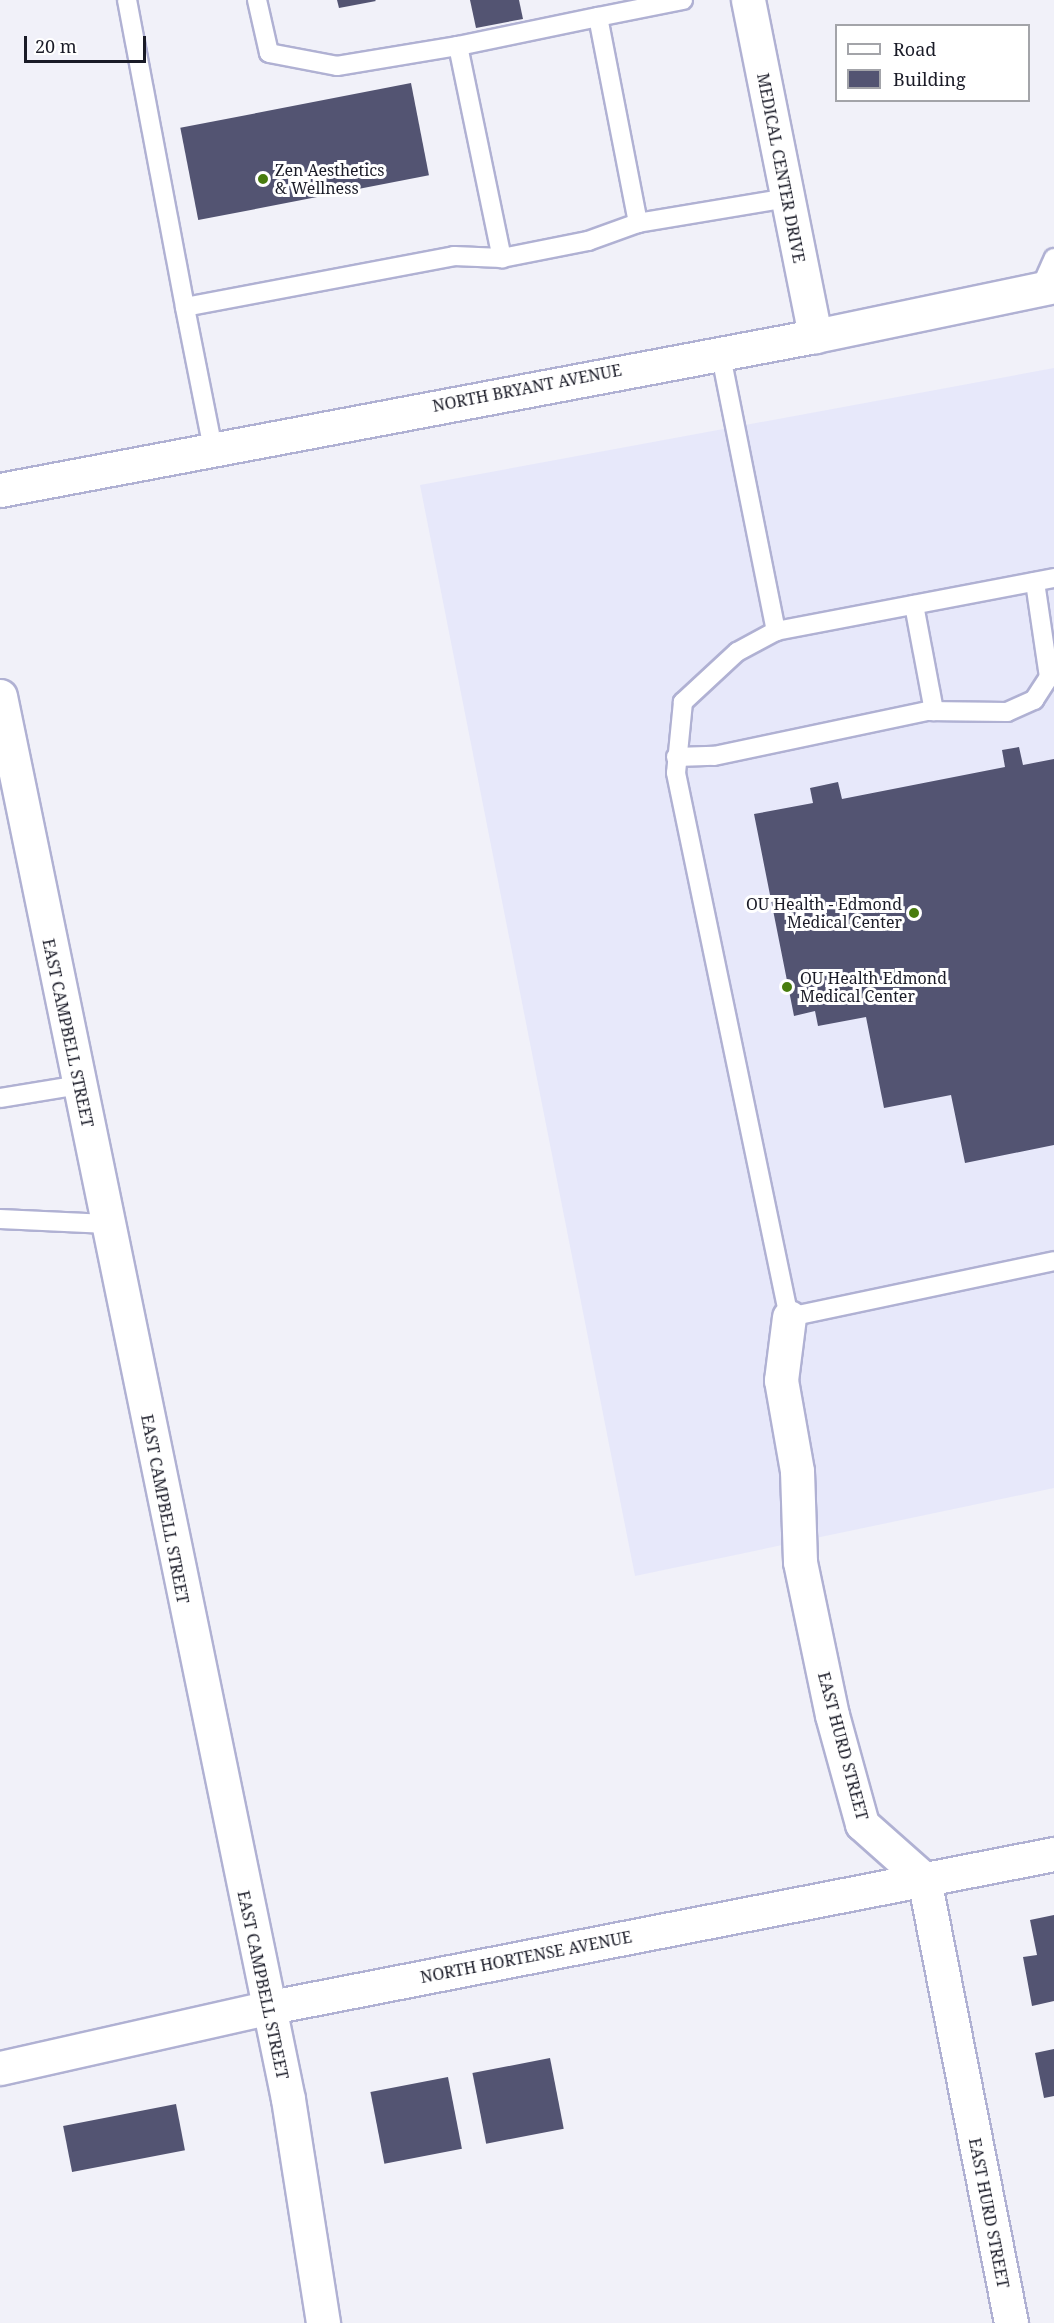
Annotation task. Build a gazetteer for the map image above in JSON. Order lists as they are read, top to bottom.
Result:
{
  "streets": {
    "street": [
      "MEDICAL CENTER DRIVE",
      "NORTH BRYANT AVENUE",
      "EAST CAMPBELL STREET",
      "EAST HURD STREET",
      "NORTH HORTENSE AVENUE"
    ]
  },
  "crossings": [
    ["MEDICAL CENTER DRIVE", "NORTH BRYANT AVENUE"],
    ["EAST CAMPBELL STREET", "NORTH HORTENSE AVENUE"],
    ["EAST HURD STREET", "NORTH HORTENSE AVENUE"]
  ],
  "places": ["Zen Aesthetics & Wellness", "OU Health - Edmond Medical Center", "OU Health Edmond Medical Center"],
  "legend": ["Road", "Building"],
  "scale_bar": "20 m"
}
